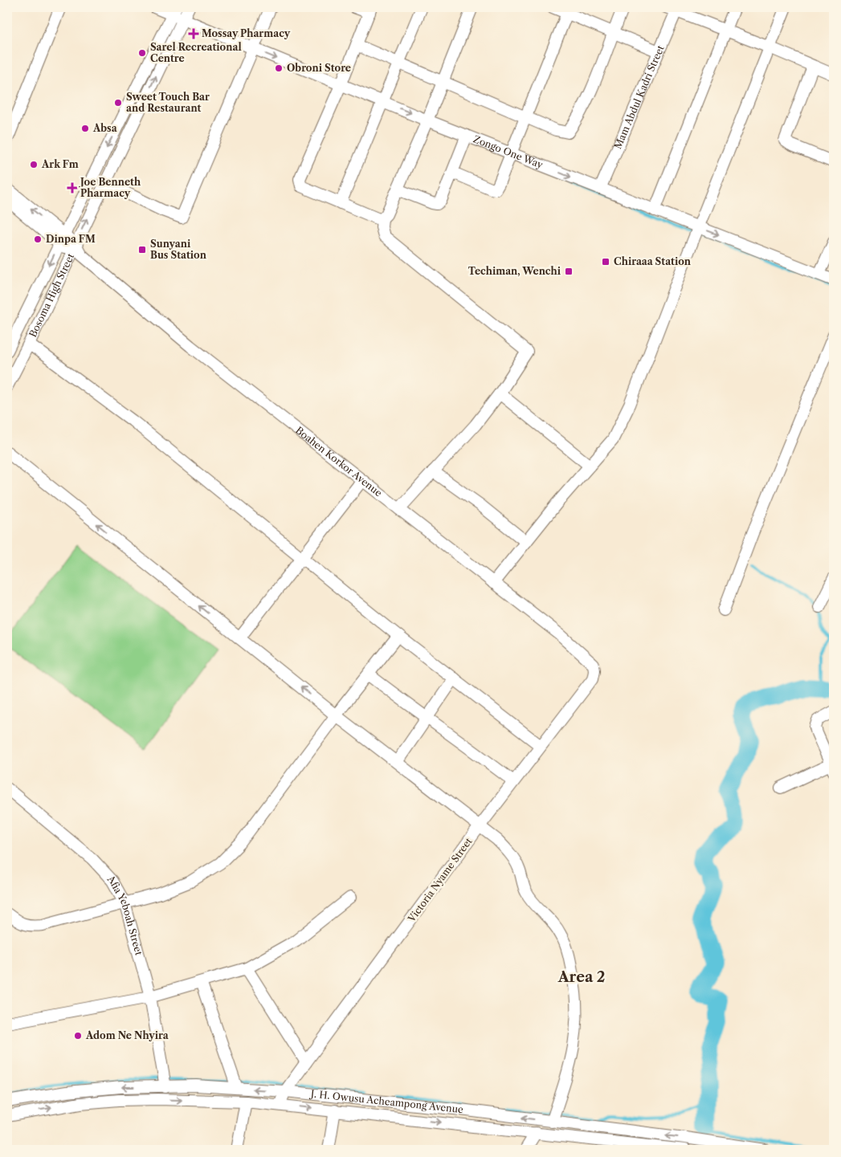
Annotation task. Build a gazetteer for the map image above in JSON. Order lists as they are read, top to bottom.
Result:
{
  "streets": {
    "street": [
      "Mam Abdul Kadri Street",
      "Zongo One Way",
      "Bosoma High Street",
      "Boahen Korkor Avenue",
      "Victoria Nyame Street",
      "Afia Yeboah Street",
      "J. H. Owusu Acheampong Avenue"
    ]
  },
  "crossings": [
    ["Mam Abdul Kadri Street", "Zongo One Way"],
    ["Zongo One Way", "Bosoma High Street"],
    ["Bosoma High Street", "Boahen Korkor Avenue"],
    ["Boahen Korkor Avenue", "Victoria Nyame Street"],
    ["Victoria Nyame Street", "J. H. Owusu Acheampong Avenue"],
    ["Afia Yeboah Street", "J. H. Owusu Acheampong Avenue"]
  ],
  "one_way": ["Zongo One Way"],
  "districts": ["Area 2"],
  "places": {
    "health": ["Mossay Pharmacy", "Joe Benneth Pharmacy"],
    "other": [
      "Sarel Recreational Centre",
      "Obroni Store",
      "Sweet Touch Bar and Restaurant",
      "Absa",
      "Ark Fm",
      "Dinpa FM",
      "Adom Ne Nhyira"
    ],
    "transit": ["Sunyani Bus Station", "Chiraaa Station", "Techiman, Wenchi"]
  }
}
